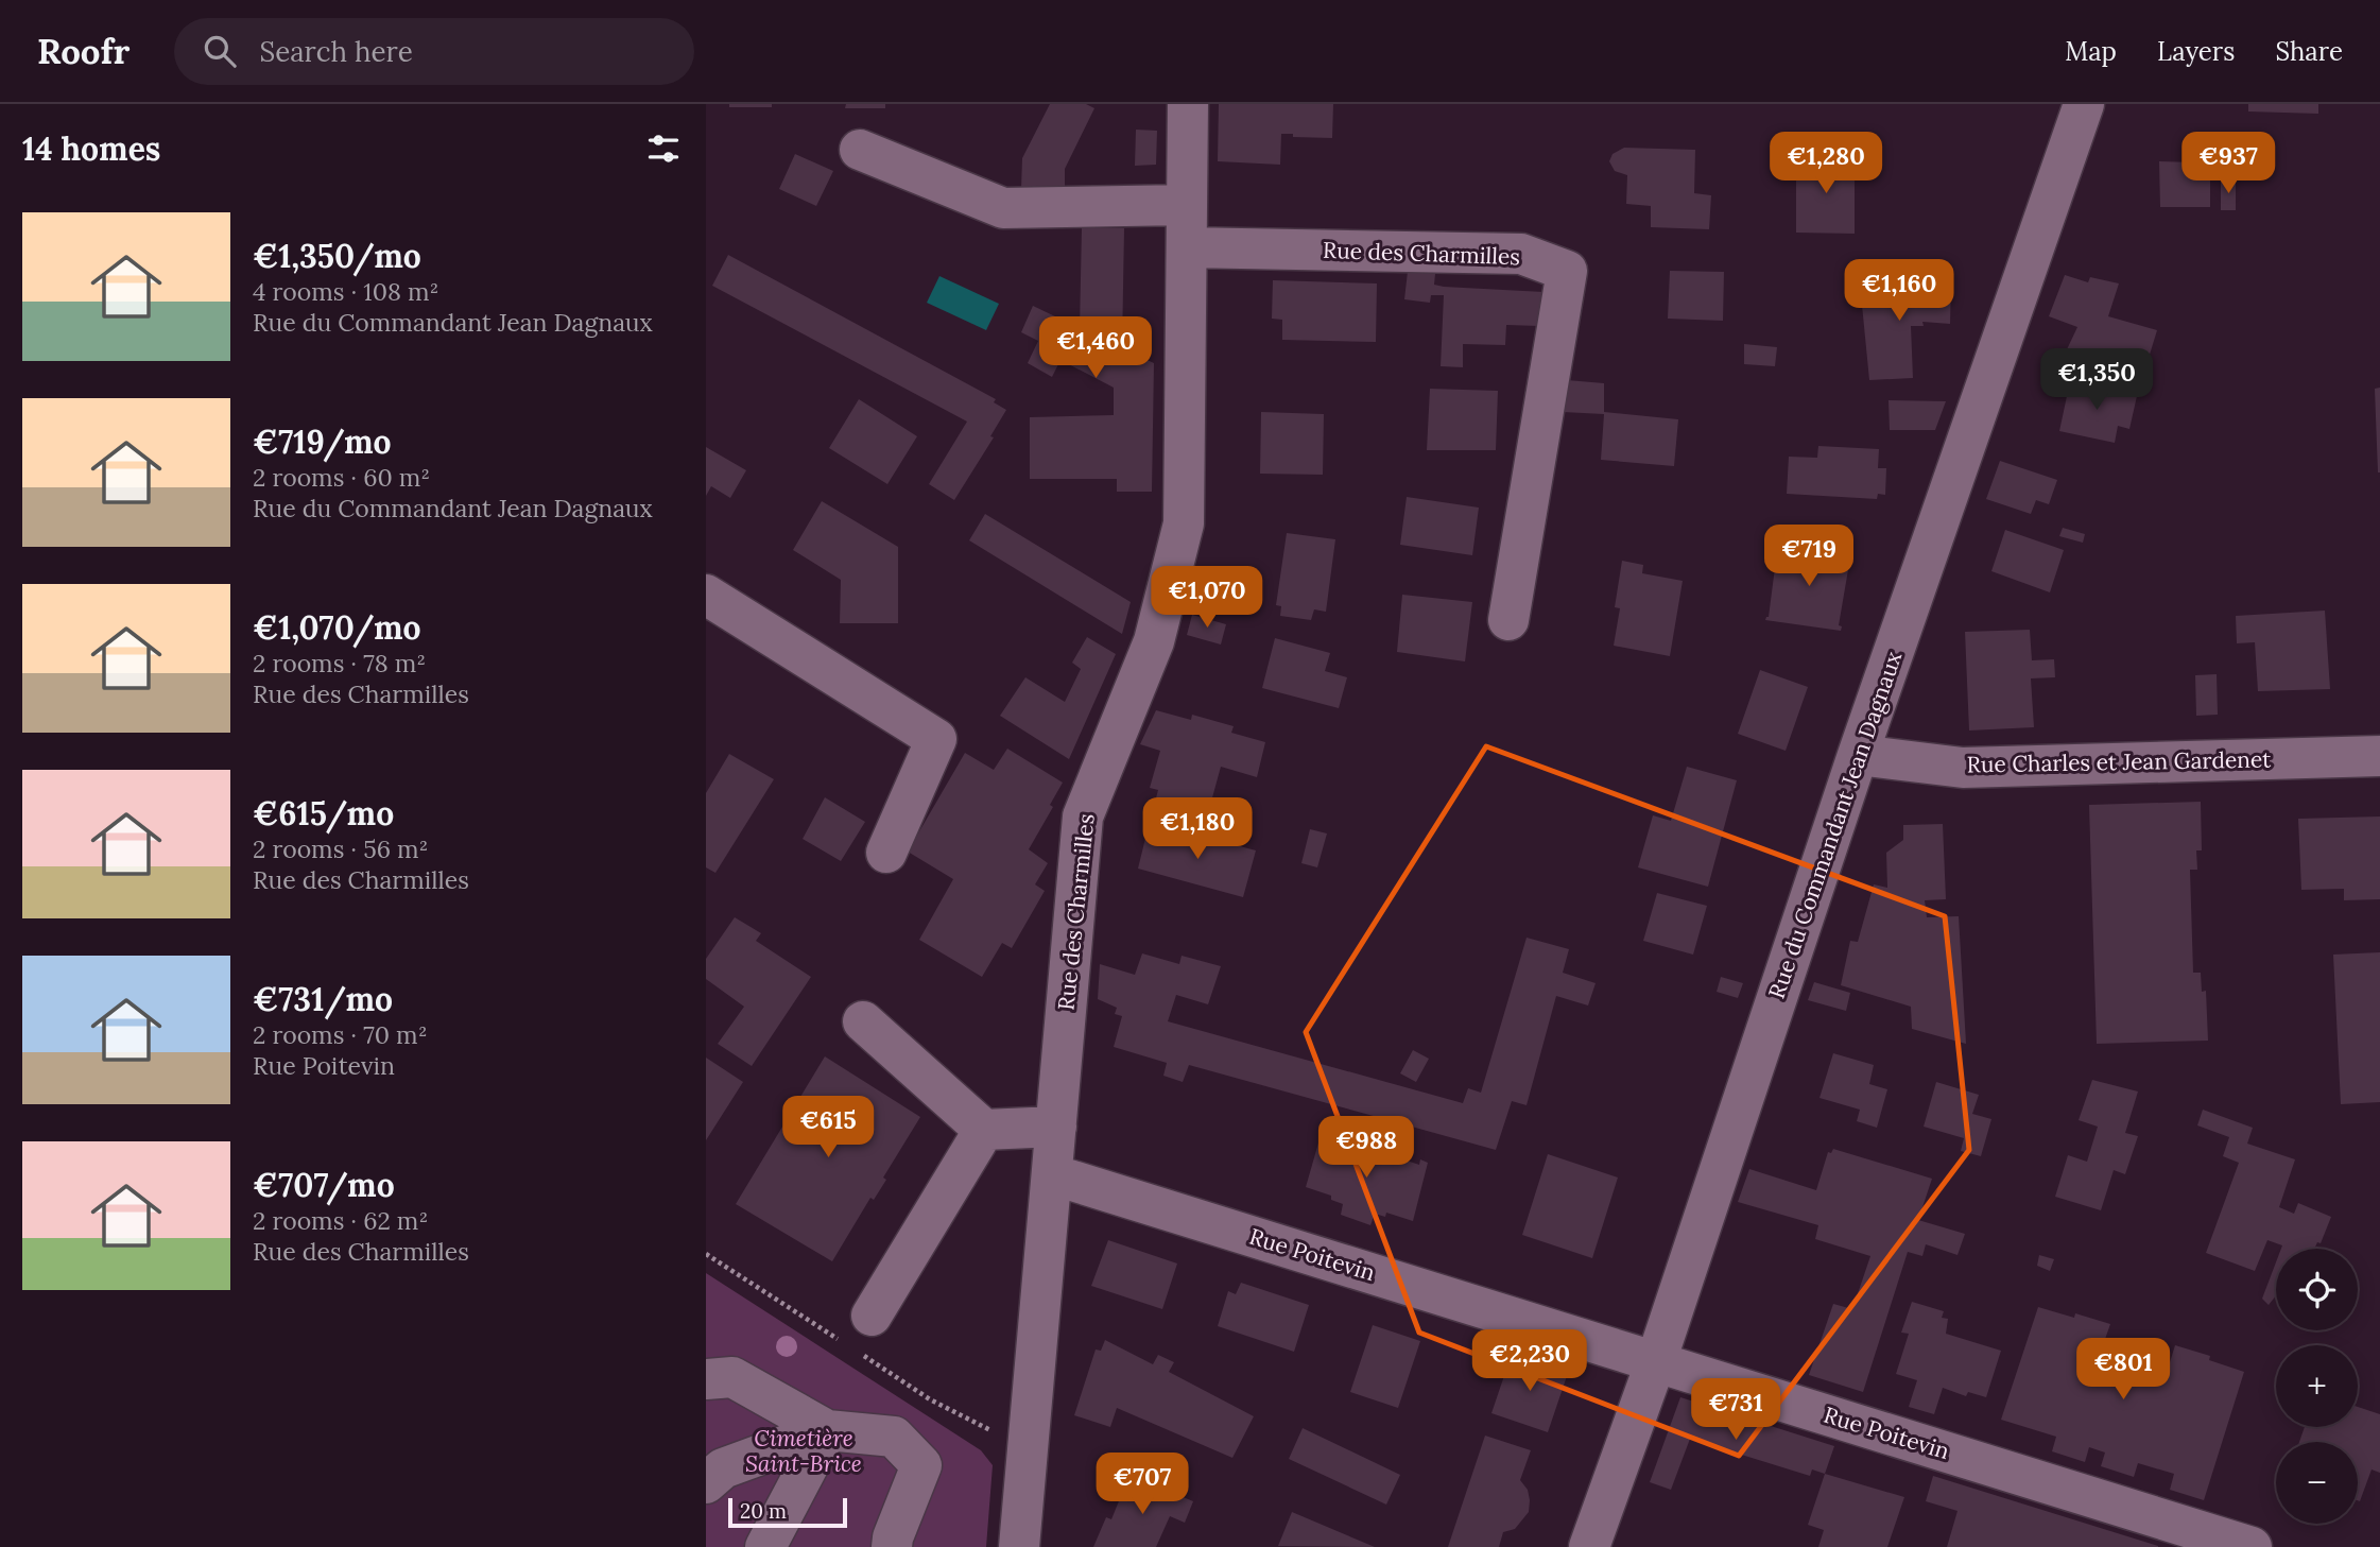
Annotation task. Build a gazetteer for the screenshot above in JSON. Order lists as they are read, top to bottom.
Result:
{
  "streets": {
    "street": [
      "Rue des Charmilles",
      "Rue Charles et Jean Gardenet",
      "Rue du Commandant Jean Dagnaux",
      "Rue Poitevin"
    ]
  },
  "crossings": [
    ["Rue des Charmilles", "Rue Poitevin"],
    ["Rue Charles et Jean Gardenet", "Rue du Commandant Jean Dagnaux"],
    ["Rue du Commandant Jean Dagnaux", "Rue Poitevin"]
  ],
  "parks": ["Cimetière Saint-Brice"],
  "scale_bar": "20 m",
  "page": {
    "header": "Roofr",
    "search": "Search here",
    "nav": ["Map", "Layers", "Share"],
    "heading": "14 homes",
    "price": [
      "€1,280",
      "€937",
      "€1,160",
      "€1,460",
      "€1,350",
      "€719",
      "€1,070",
      "€1,180",
      "€615",
      "€988",
      "€2,230",
      "€801",
      "€731",
      "€707"
    ],
    "list": [
      {
        "name": "€1,350/mo",
        "note": "4 rooms · 108 m² · Rue du Commandant Jean Dagnaux"
      },
      {
        "name": "€719/mo",
        "note": "2 rooms · 60 m² · Rue du Commandant Jean Dagnaux"
      },
      {
        "name": "€1,070/mo",
        "note": "2 rooms · 78 m² · Rue des Charmilles"
      },
      {
        "name": "€615/mo",
        "note": "2 rooms · 56 m² · Rue des Charmilles"
      },
      {
        "name": "€731/mo",
        "note": "2 rooms · 70 m² · Rue Poitevin"
      },
      {
        "name": "€707/mo",
        "note": "2 rooms · 62 m² · Rue des Charmilles"
      }
    ],
    "map_buttons": ["+", "−"],
    "scale": "20 m"
  }
}
